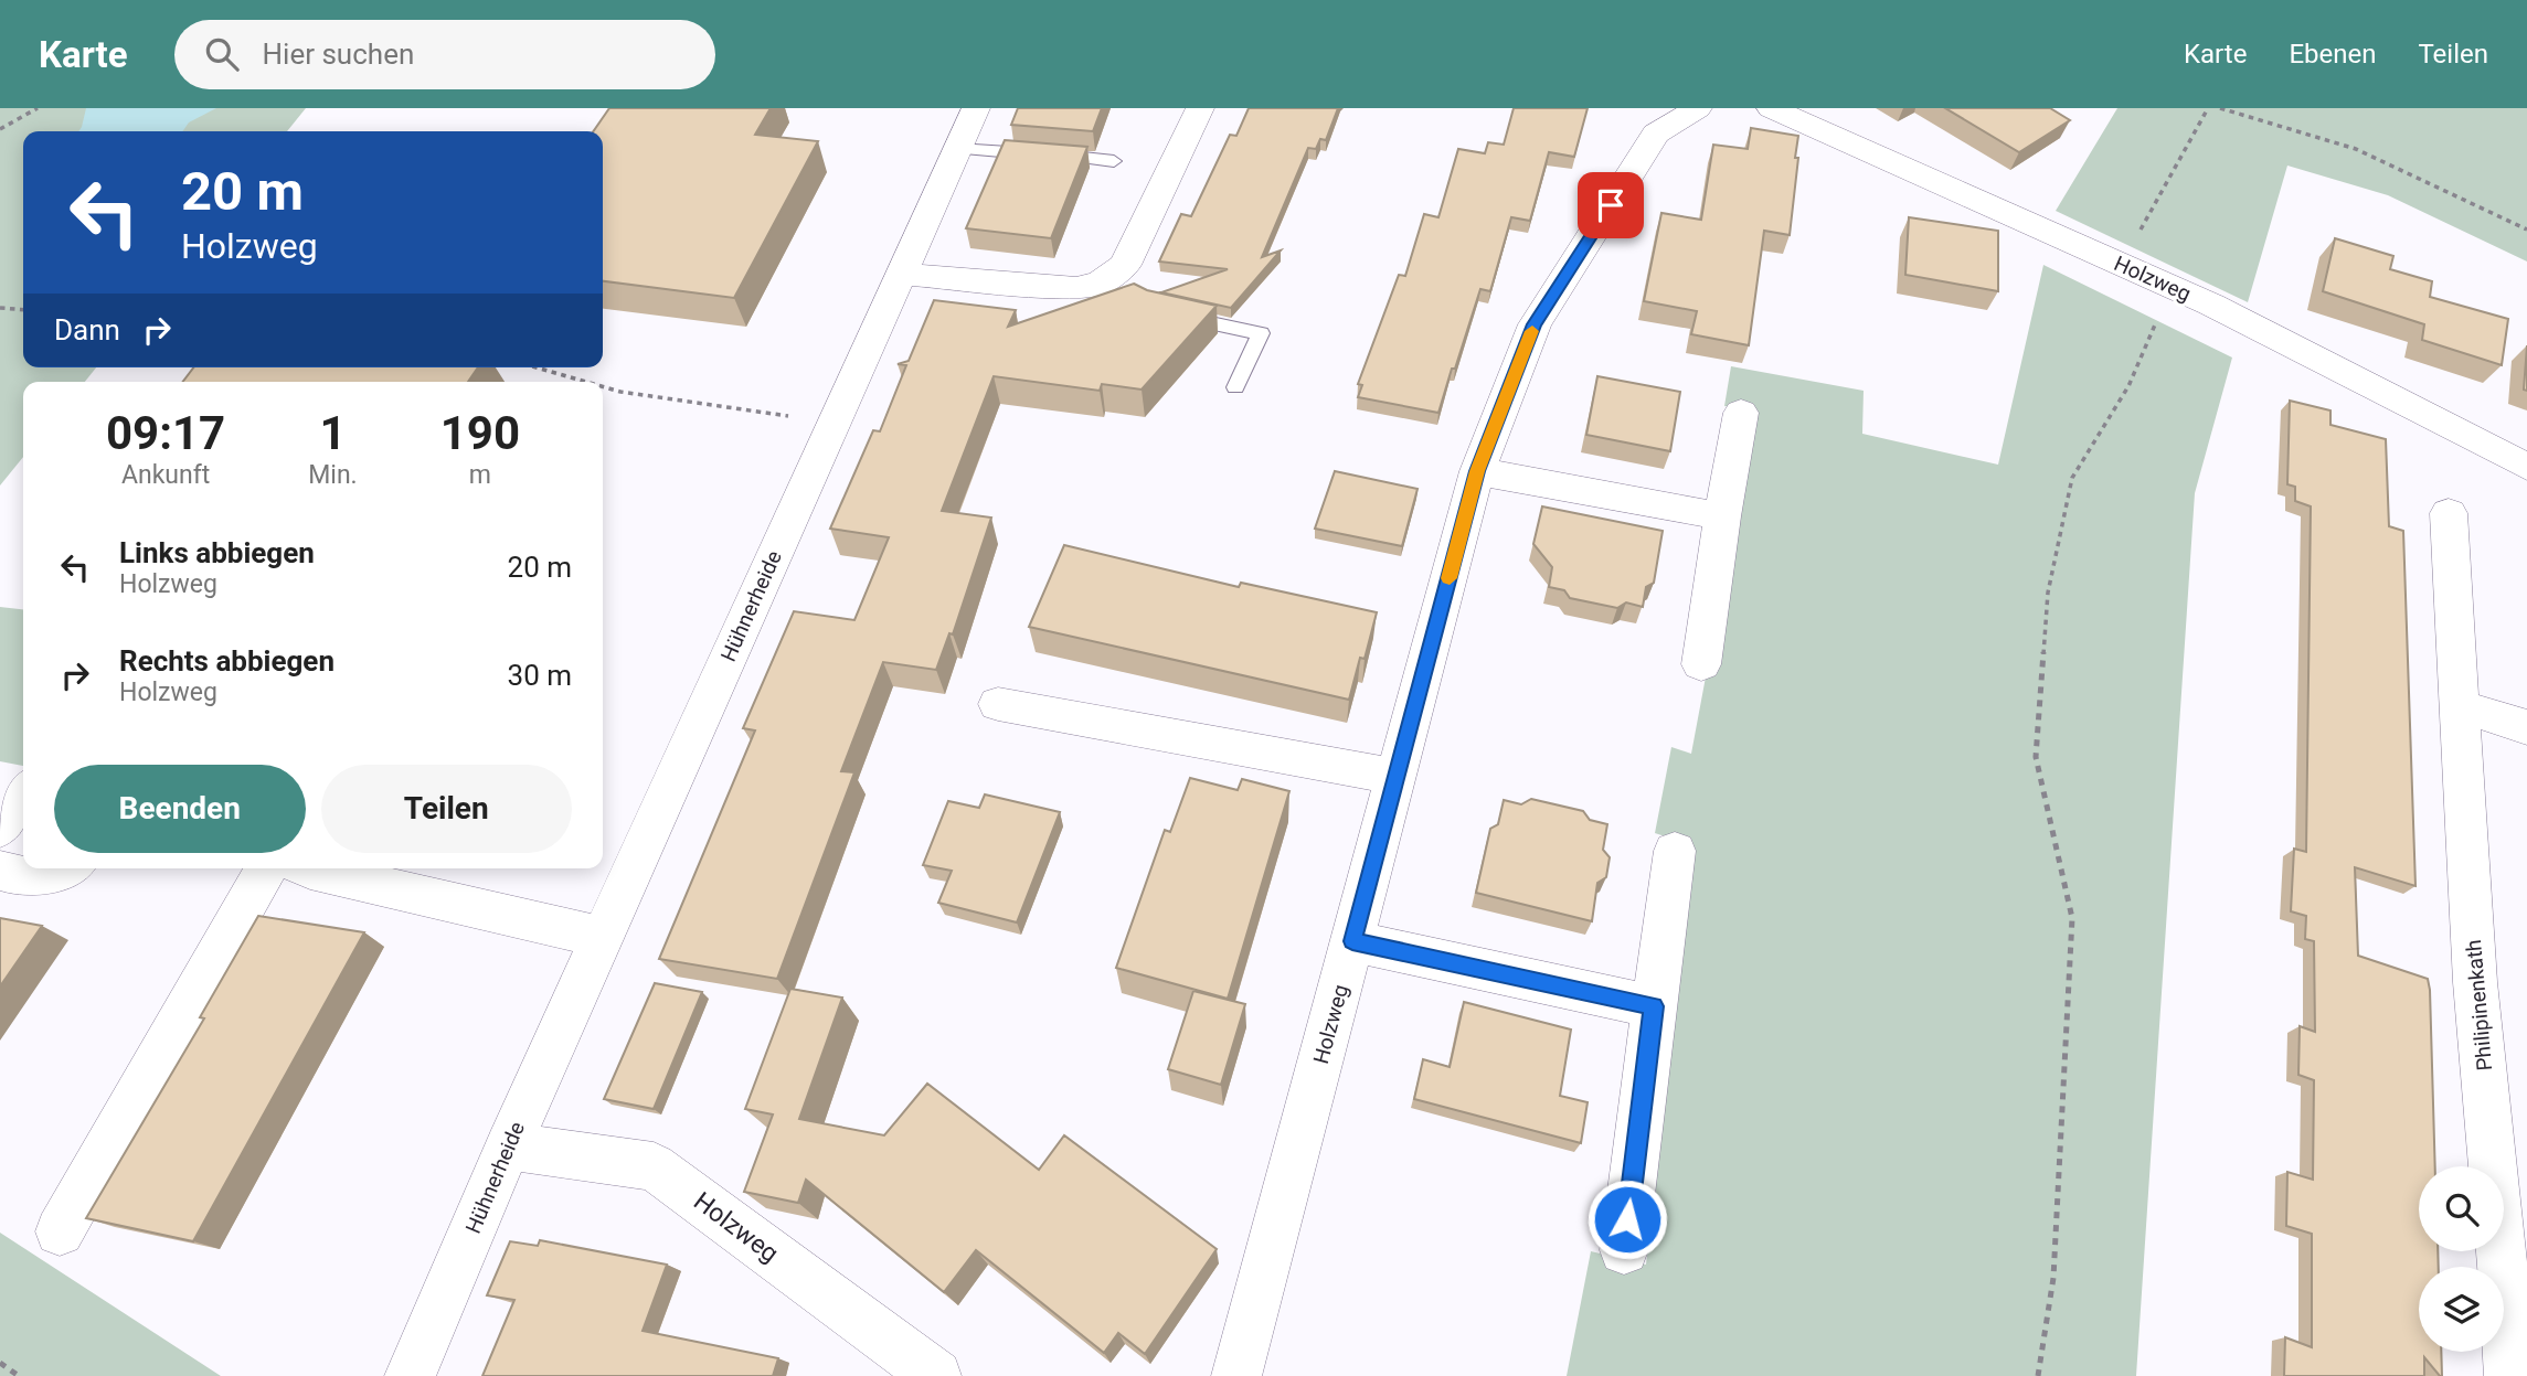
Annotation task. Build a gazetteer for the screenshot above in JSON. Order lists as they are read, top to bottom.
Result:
{
  "streets": {
    "street": ["Holzweg", "Hühnerheide", "Philipinenkath"]
  },
  "crossings": [
    ["Holzweg", "Hühnerheide"]
  ],
  "page": {
    "header": "Karte",
    "search": "Hier suchen",
    "nav": ["Karte", "Ebenen", "Teilen"],
    "turn": ["20 m", "Holzweg"],
    "then": "Dann",
    "eta": [
      "09:17",
      "Ankunft",
      "1",
      "Min.",
      "190",
      "m"
    ],
    "list": [
      {
        "name": "Links abbiegen",
        "note": "Holzweg",
        "value": "20 m"
      },
      {
        "name": "Rechts abbiegen",
        "note": "Holzweg",
        "value": "30 m"
      }
    ],
    "buttons": ["Beenden", "Teilen"]
  }
}
